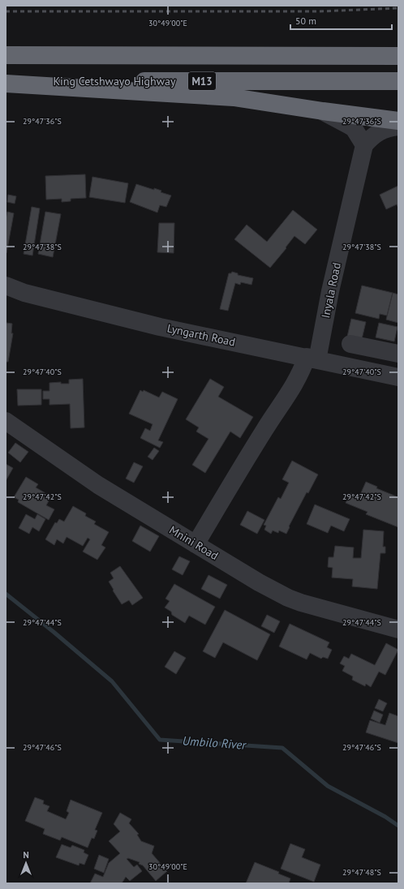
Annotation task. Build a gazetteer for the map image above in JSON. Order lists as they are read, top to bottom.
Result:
{
  "streets": {
    "highway": ["King Cetshwayo Highway", "M13"],
    "street": ["Inyala Road", "Lyngarth Road", "Mnini Road"]
  },
  "crossings": [
    ["Inyala Road", "Lyngarth Road"],
    ["Inyala Road", "Mnini Road"]
  ],
  "water": ["Umbilo River"],
  "scale_bar": "50 m",
  "north": "top",
  "coordinates": [
    "30°49'00\"E",
    "29°47'36\"S",
    "29°47'38\"S",
    "29°47'40\"S",
    "29°47'42\"S",
    "29°47'44\"S",
    "29°47'46\"S",
    "29°47'48\"S"
  ]
}
